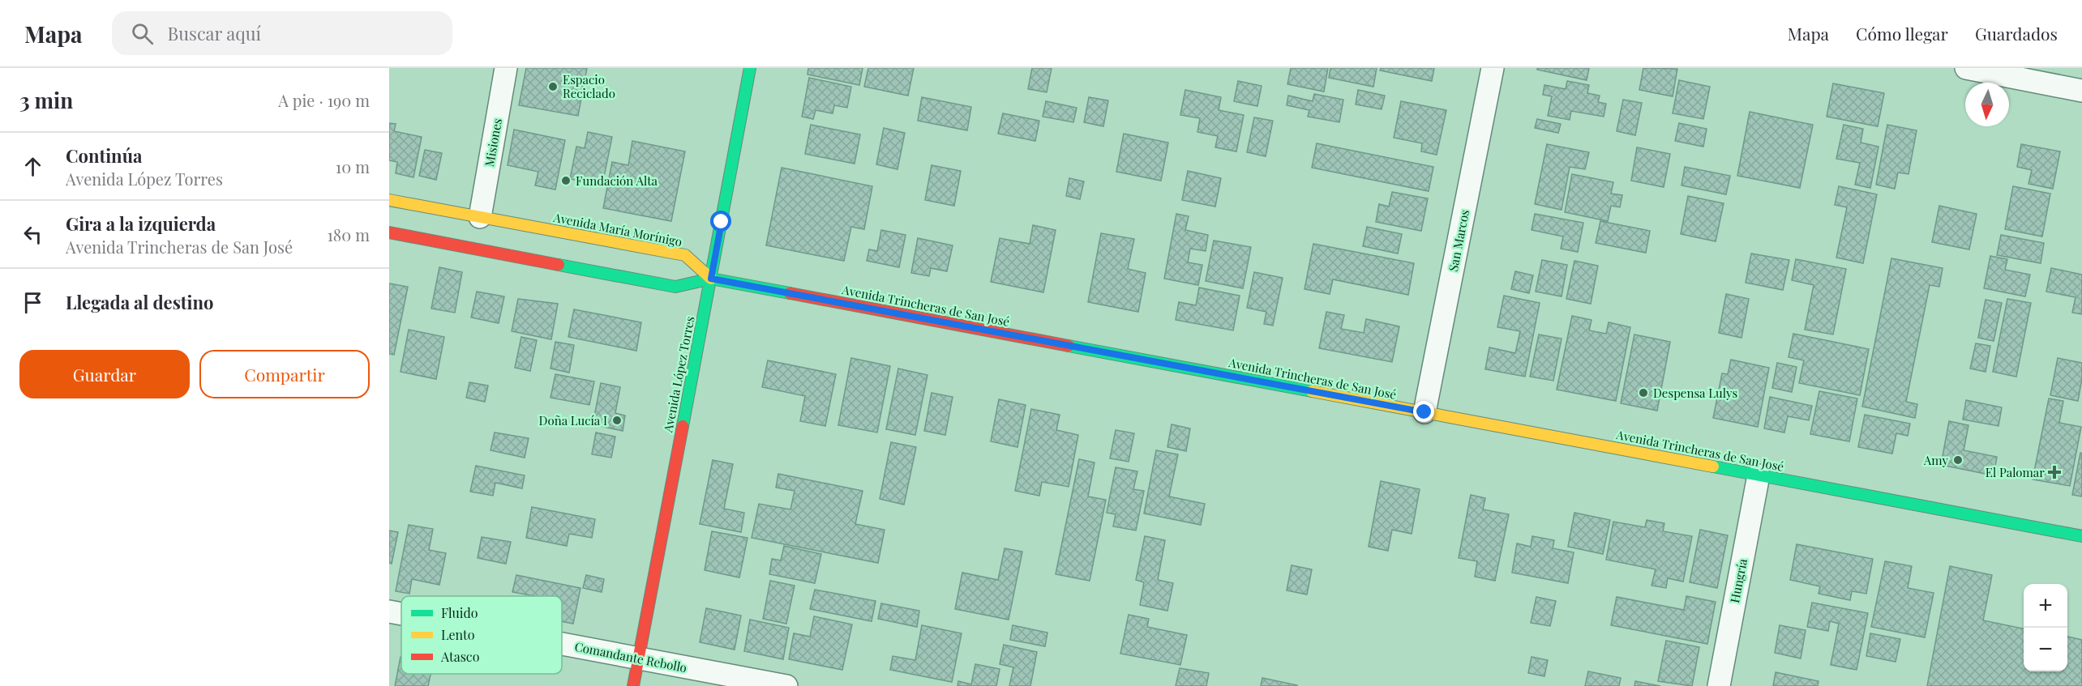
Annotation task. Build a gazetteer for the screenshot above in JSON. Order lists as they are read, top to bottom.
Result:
{
  "streets": {
    "main road": ["Avenida María Morínigo", "Avenida Trincheras de San José", "Avenida López Torres"],
    "street": [
      "Misiones",
      "San Marcos",
      "Hungría",
      "Comandante Rebollo"
    ]
  },
  "crossings": [
    ["Misiones", "Avenida María Morínigo"],
    ["Avenida María Morínigo", "Avenida Trincheras de San José"],
    ["Avenida María Morínigo", "Avenida López Torres"],
    ["San Marcos", "Avenida Trincheras de San José"],
    ["Avenida Trincheras de San José", "Avenida López Torres"],
    ["Avenida Trincheras de San José", "Hungría"],
    ["Avenida López Torres", "Comandante Rebollo"]
  ],
  "places": {
    "other": [
      "Espacio Reciclado",
      "Fundación Alta",
      "Despensa Lulys",
      "Doña Lucía I",
      "Amy"
    ],
    "health": ["El Palomar"]
  },
  "legend": ["Fluido", "Lento", "Atasco"],
  "north": "bottom",
  "page": {
    "header": "Mapa",
    "search": "Buscar aquí",
    "nav": ["Mapa", "Cómo llegar", "Guardados"],
    "heading": ["3 min", "A pie · 190 m"],
    "list": [
      ["Continúa", "Avenida López Torres", "10 m"],
      ["Gira a la izquierda", "Avenida Trincheras de San José", "180 m"],
      "Llegada al destino"
    ],
    "buttons": ["Guardar", "Compartir"],
    "map_buttons": ["+", "−"]
  }
}
